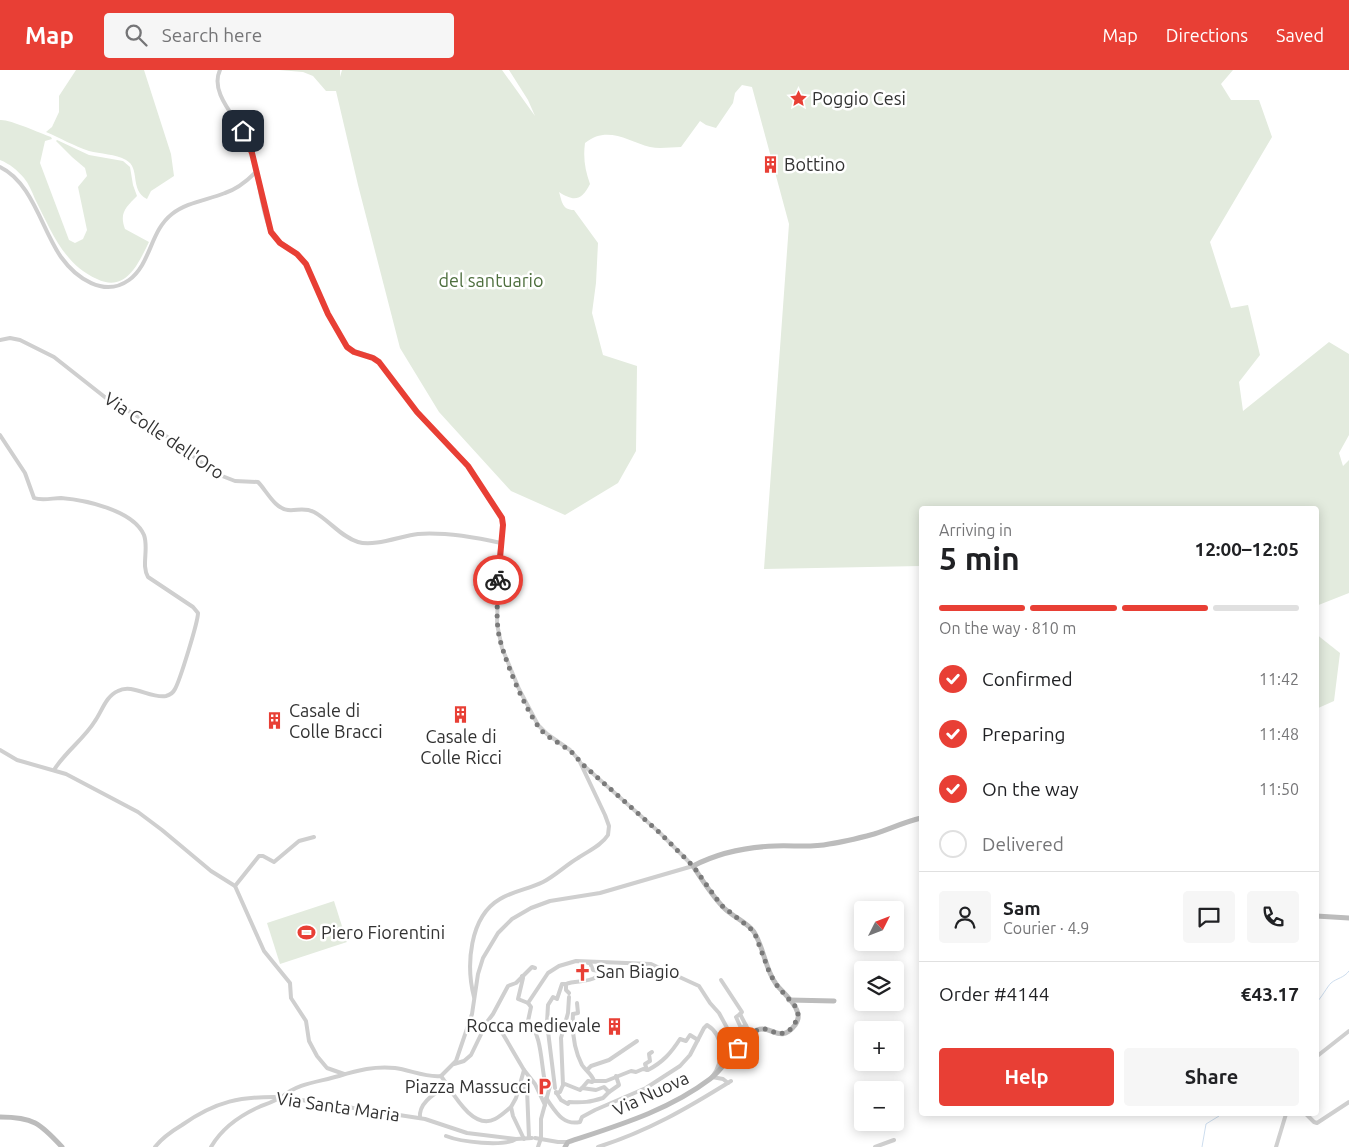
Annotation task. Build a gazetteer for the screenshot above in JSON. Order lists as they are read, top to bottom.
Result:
{
  "streets": {
    "street": ["Via Colle dell'Oro", "Via Nuova", "Via Santa Maria"]
  },
  "crossings": [
    ["Via Nuova", "Via Santa Maria"]
  ],
  "parks": ["del santuario"],
  "places": {
    "place": ["Poggio Cesi"],
    "building": [
      "Bottino",
      "Casale di Colle Ricci",
      "Casale di Colle Bracci",
      "Rocca medievale"
    ],
    "sports": ["Piero Fiorentini"],
    "church": ["San Biagio"],
    "parking": ["Piazza Massucci"]
  },
  "north": "top right",
  "page": {
    "header": "Map",
    "search": "Search here",
    "nav": ["Map", "Directions", "Saved"],
    "heading": ["5 min", "Arriving in", "12:00–12:05"],
    "panel": [
      "Sam",
      "Courier · 4.9",
      "Order #4144",
      "€43.17"
    ],
    "bar": "On the way · 810 m",
    "list": [
      ["Confirmed", "11:42"],
      ["Preparing", "11:48"],
      ["On the way", "11:50"],
      "Delivered"
    ],
    "map_buttons": ["+", "−"],
    "buttons": ["Help", "Share"]
  }
}
